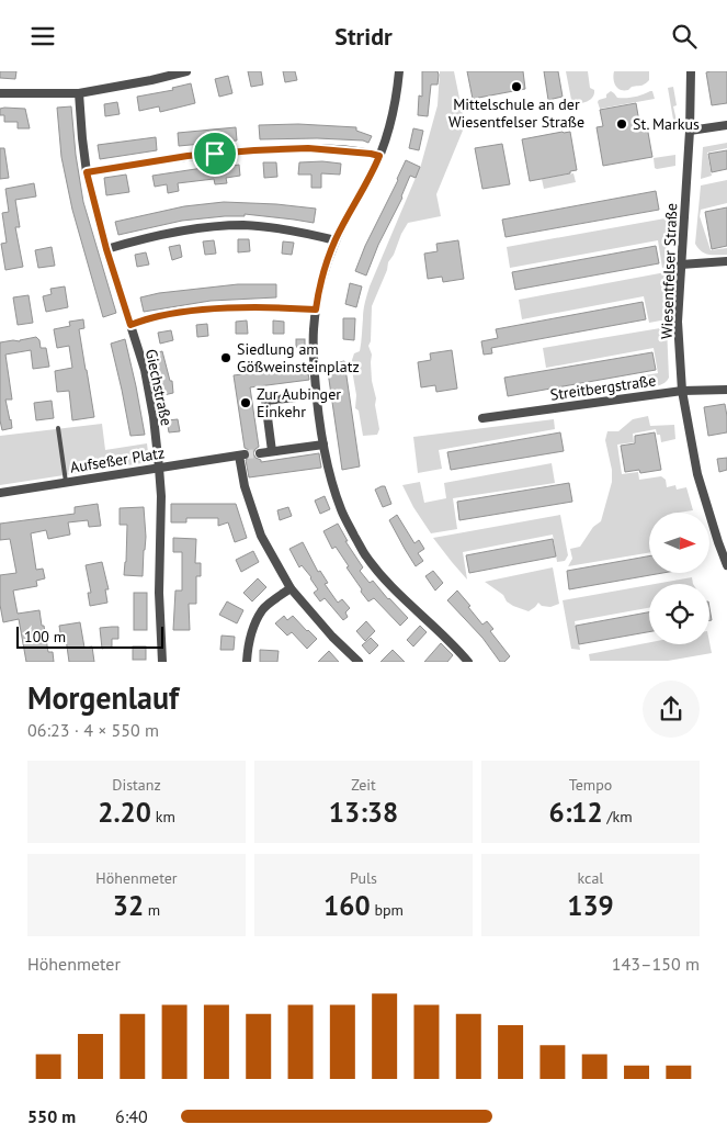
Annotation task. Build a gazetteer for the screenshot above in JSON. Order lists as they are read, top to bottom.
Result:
{
  "streets": {
    "street": [
      "Wiesentfelser Straße",
      "Giechstraße",
      "Streitbergstraße",
      "Aufseßer Platz"
    ]
  },
  "crossings": [
    ["Wiesentfelser Straße", "Streitbergstraße"],
    ["Giechstraße", "Aufseßer Platz"]
  ],
  "places": [
    "Mittelschule an der Wiesentfelser Straße",
    "St. Markus",
    "Siedlung am Gößweinsteinplatz",
    "Zur Aubinger Einkehr"
  ],
  "scale_bar": "100 m",
  "north": "right",
  "page": {
    "header": "Stridr",
    "scale": "100 m",
    "heading": ["Morgenlauf", "06:23 · 4 × 550 m"],
    "stats": [
      ["Distanz", "2.20 km"],
      ["Zeit", "13:38"],
      ["Tempo", "6:12 /km"],
      ["Höhenmeter", "32 m"],
      ["Puls", "160 bpm"],
      ["kcal", "139"]
    ],
    "chart": ["Höhenmeter", "143–150 m"],
    "list": [
      {
        "name": "550 m",
        "note": "6:40"
      }
    ]
  }
}
